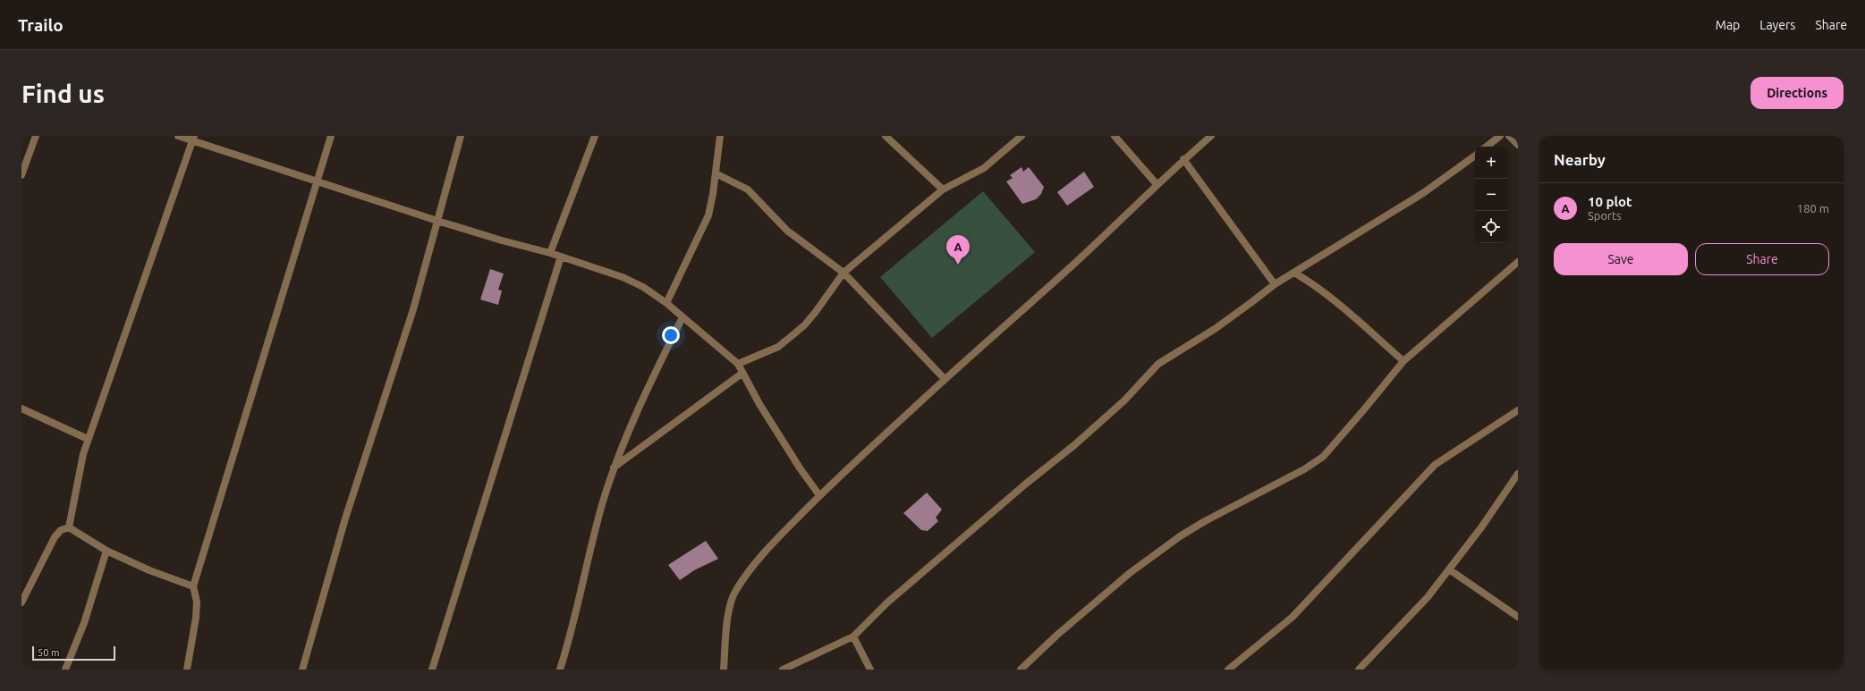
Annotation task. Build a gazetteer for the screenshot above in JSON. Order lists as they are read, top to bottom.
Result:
{
  "scale_bar": "50 m",
  "page": {
    "header": "Trailo",
    "nav": ["Map", "Layers", "Share"],
    "buttons": [
      "Directions",
      ["Save", "Share"]
    ],
    "title": "Find us",
    "heading": "Nearby",
    "map_buttons": ["+", "−"],
    "list": [
      {
        "mark": "A",
        "name": "10 plot",
        "note": "Sports",
        "value": "180 m"
      }
    ],
    "pins": "A",
    "scale": "50 m"
  }
}
